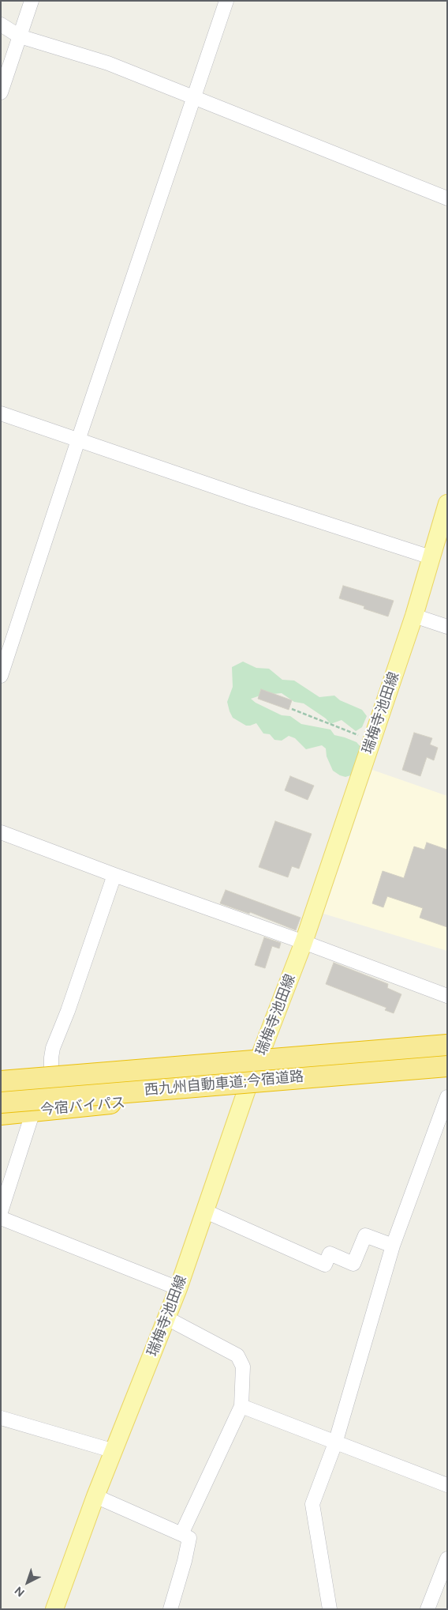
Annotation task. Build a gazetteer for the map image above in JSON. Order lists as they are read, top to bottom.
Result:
{
  "streets": {
    "highway": ["西九州自動車道;今宿道路", "今宿バイパス"],
    "main road": ["瑞梅寺池田線"]
  },
  "crossings": [
    ["瑞梅寺池田線", "今宿バイパス"]
  ],
  "north": "bottom left"
}
